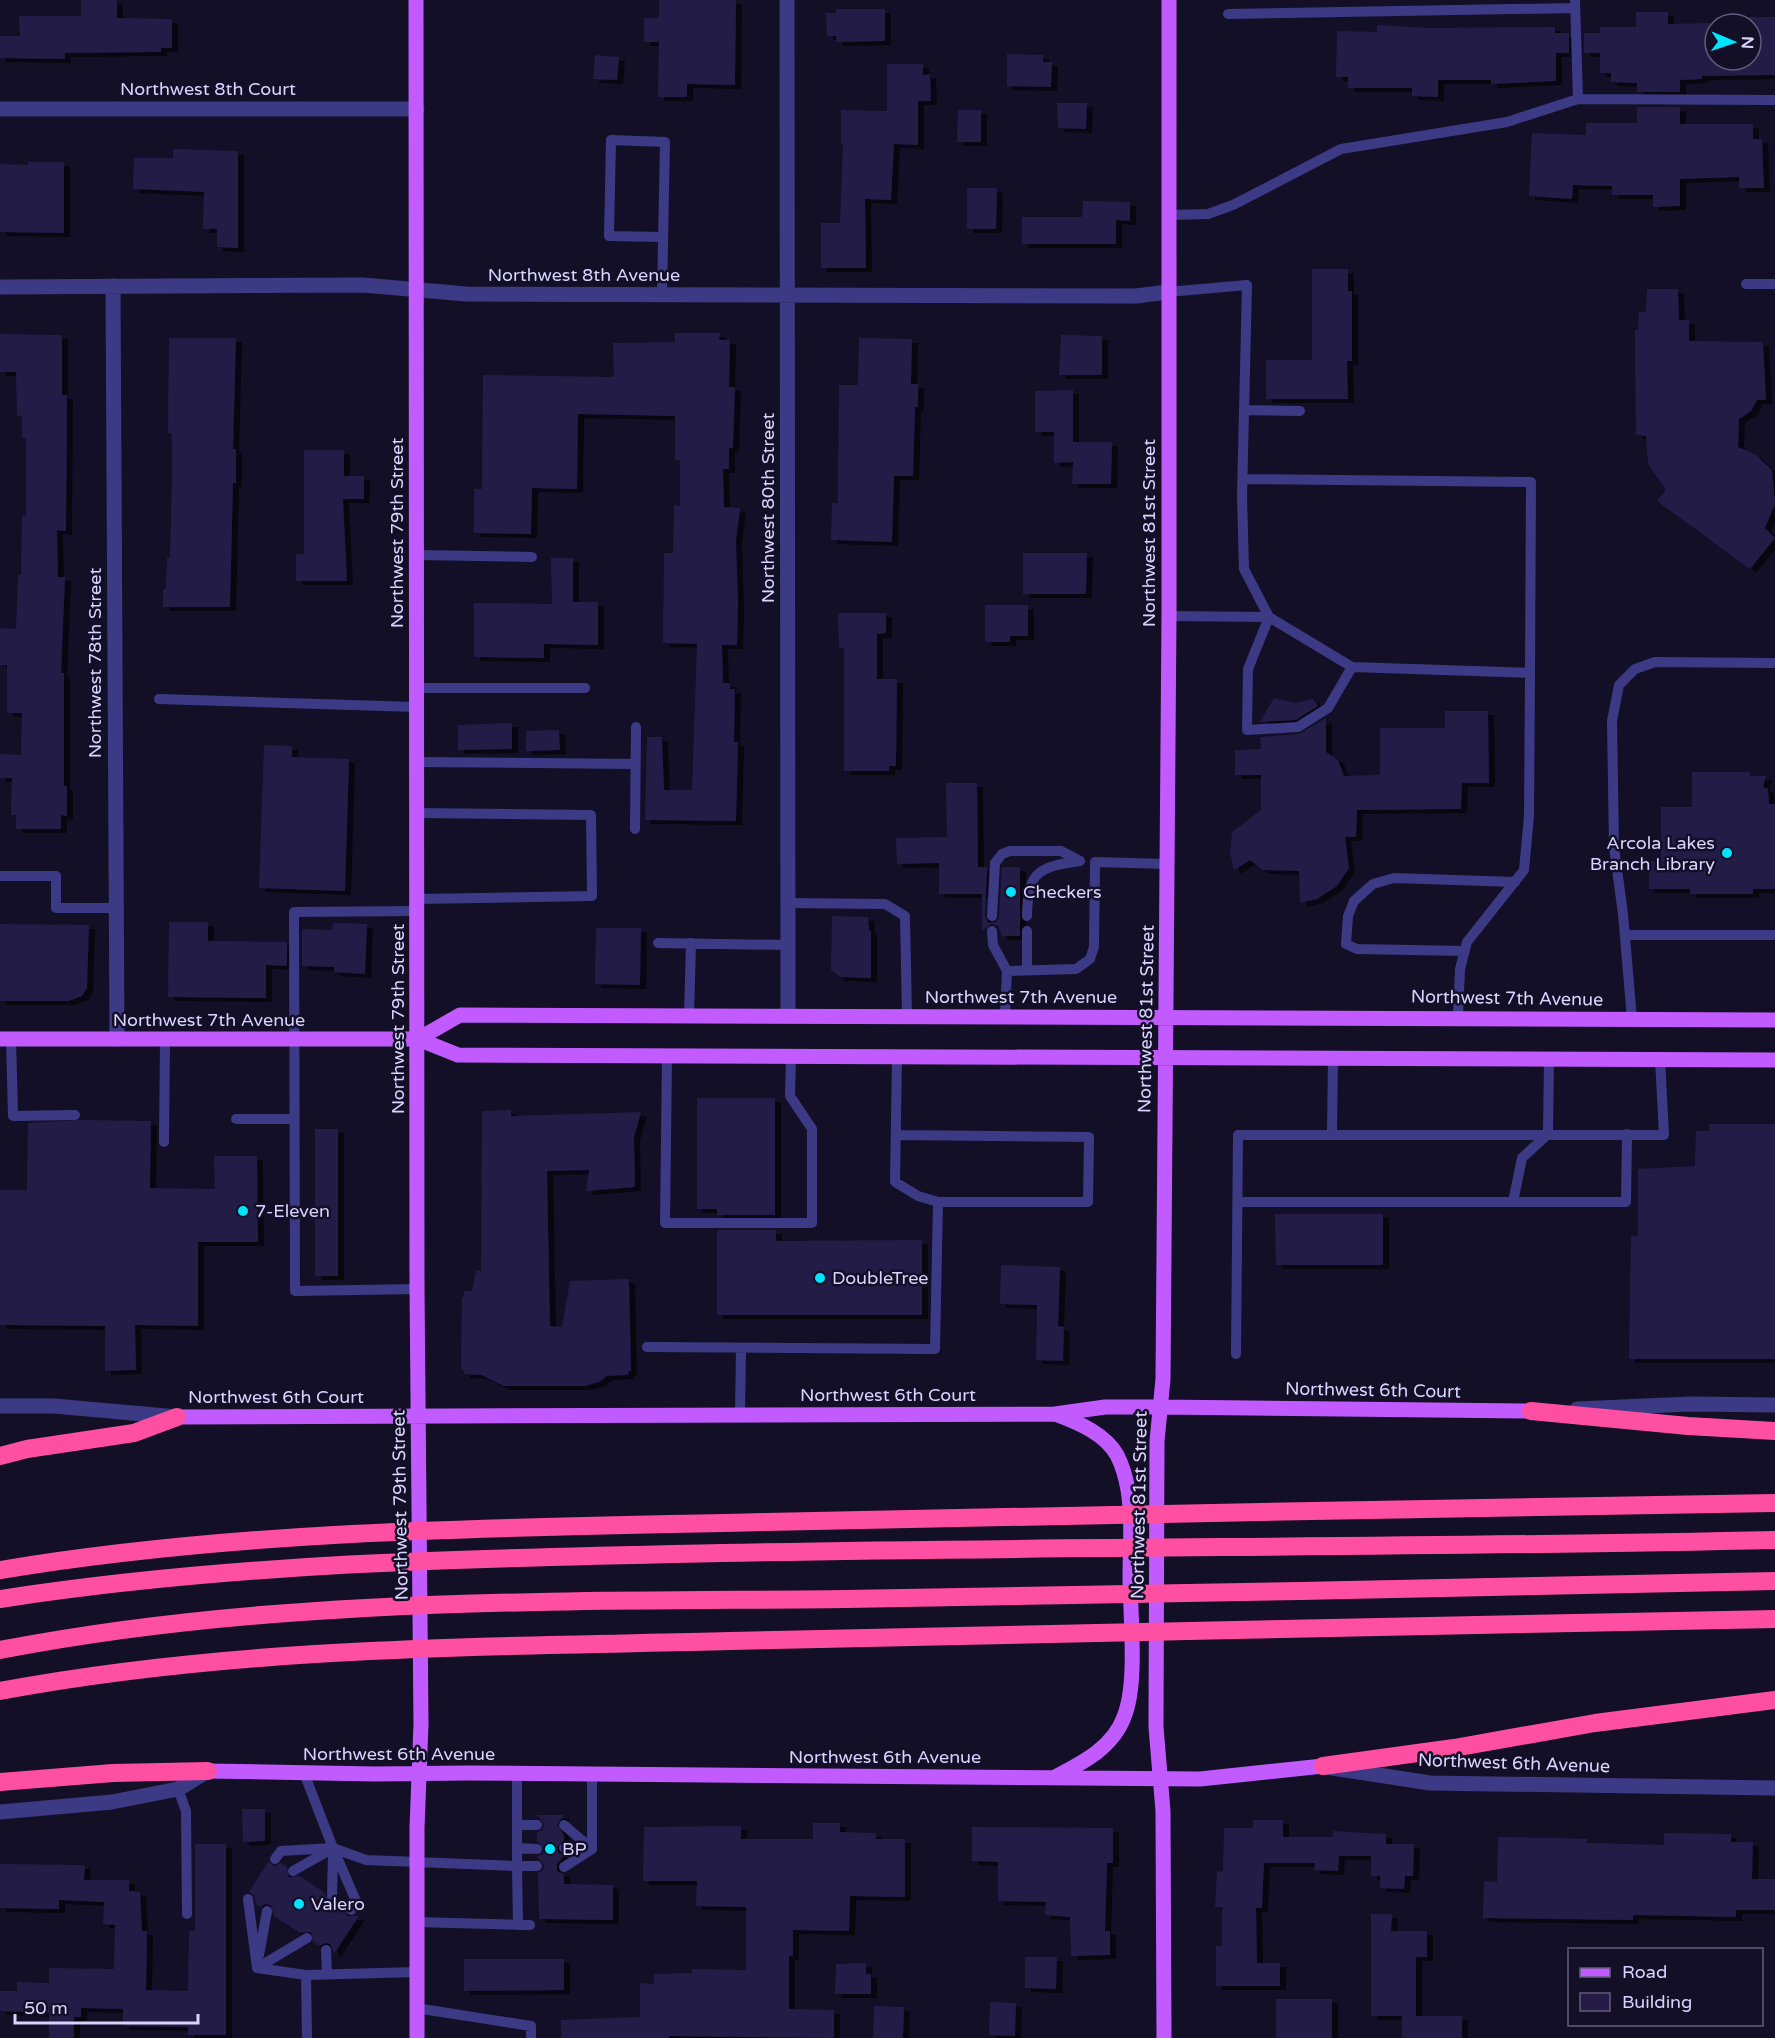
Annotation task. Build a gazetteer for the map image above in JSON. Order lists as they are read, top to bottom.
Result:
{
  "streets": {
    "main road": [
      "Northwest 79th Street",
      "Northwest 81st Street",
      "Northwest 7th Avenue",
      "Northwest 6th Court",
      "Northwest 6th Avenue"
    ],
    "street": [
      "Northwest 8th Court",
      "Northwest 8th Avenue",
      "Northwest 80th Street",
      "Northwest 78th Street"
    ]
  },
  "crossings": [
    ["Northwest 8th Court", "Northwest 79th Street"],
    ["Northwest 8th Avenue", "Northwest 80th Street"],
    ["Northwest 8th Avenue", "Northwest 79th Street"],
    ["Northwest 8th Avenue", "Northwest 81st Street"],
    ["Northwest 8th Avenue", "Northwest 78th Street"],
    ["Northwest 80th Street", "Northwest 7th Avenue"],
    ["Northwest 79th Street", "Northwest 7th Avenue"],
    ["Northwest 79th Street", "Northwest 6th Court"],
    ["Northwest 79th Street", "Northwest 6th Avenue"],
    ["Northwest 81st Street", "Northwest 7th Avenue"],
    ["Northwest 81st Street", "Northwest 6th Court"],
    ["Northwest 81st Street", "Northwest 6th Avenue"],
    ["Northwest 78th Street", "Northwest 7th Avenue"]
  ],
  "places": [
    "Arcola Lakes Branch Library",
    "Checkers",
    "7-Eleven",
    "DoubleTree",
    "BP",
    "Valero"
  ],
  "legend": ["Road", "Building"],
  "scale_bar": "50 m",
  "north": "right"
}
